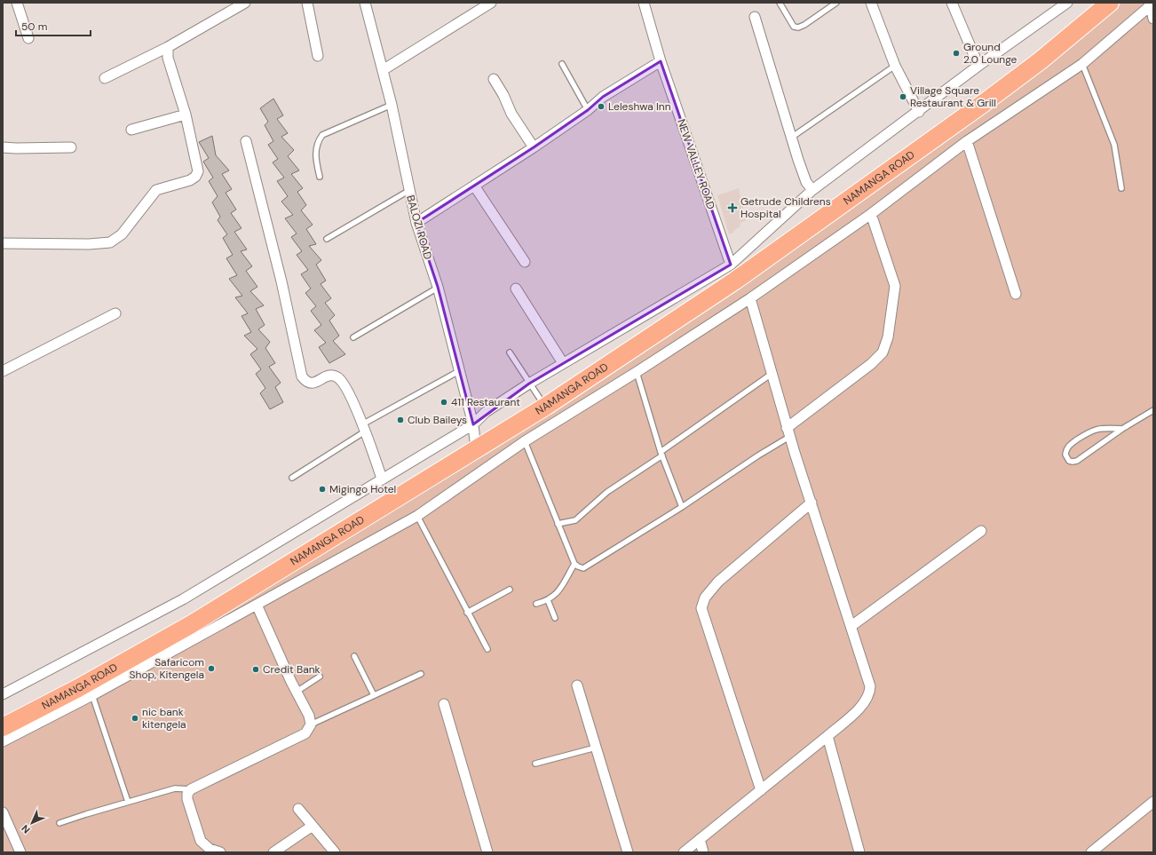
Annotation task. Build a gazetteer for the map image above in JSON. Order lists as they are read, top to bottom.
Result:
{
  "streets": {
    "highway": ["NAMANGA ROAD"],
    "street": ["NEW VALLEY ROAD", "BALOZI ROAD"]
  },
  "crossings": [
    ["NAMANGA ROAD", "BALOZI ROAD"]
  ],
  "places": {
    "other": [
      "Ground 2.0 Lounge",
      "Village Square Restaurant & Grill",
      "Leleshwa Inn",
      "411 Restaurant",
      "Club Baileys",
      "Migingo Hotel",
      "Safaricom Shop, Kitengela",
      "Credit Bank",
      "nic bank kitengela"
    ],
    "health": ["Getrude Childrens Hospital"]
  },
  "scale_bar": "50 m",
  "north": "bottom left"
}
